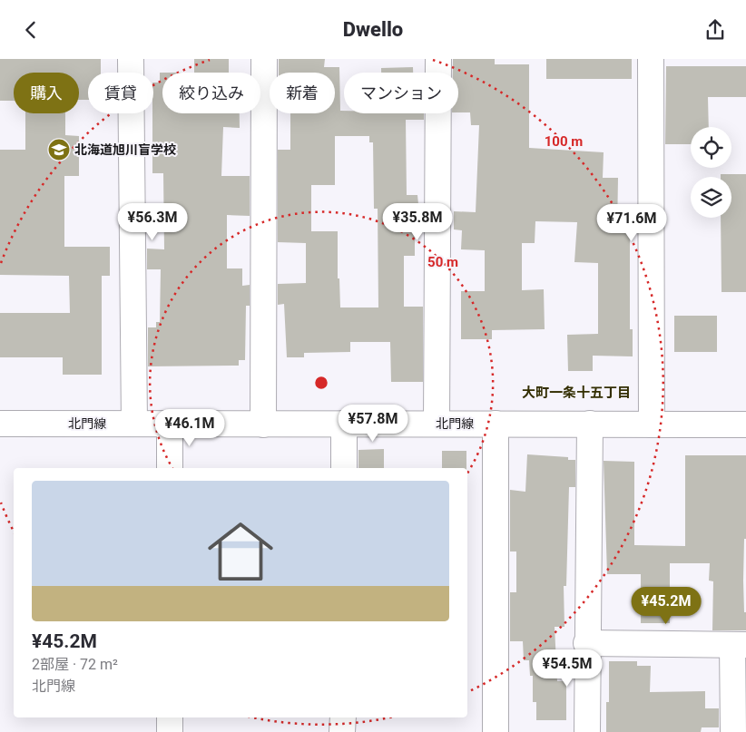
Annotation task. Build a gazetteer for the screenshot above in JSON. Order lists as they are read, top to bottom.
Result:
{
  "streets": {
    "street": ["北門線"]
  },
  "districts": ["大町一条十五丁目"],
  "places": {
    "school or university": ["北海道旭川盲学校"]
  },
  "page": {
    "header": "Dwello",
    "chip": [
      "購入",
      "賃貸",
      "絞り込み",
      "新着",
      "マンション"
    ],
    "price": [
      "¥56.3M",
      "¥35.8M",
      "¥71.6M",
      "¥57.8M",
      "¥46.1M",
      "¥45.2M",
      "¥54.5M"
    ],
    "list": [
      {
        "name": "¥45.2M",
        "note": "2部屋 · 72 m² · 北門線"
      }
    ]
  },
  "rings": ["100 m", "50 m"]
}
